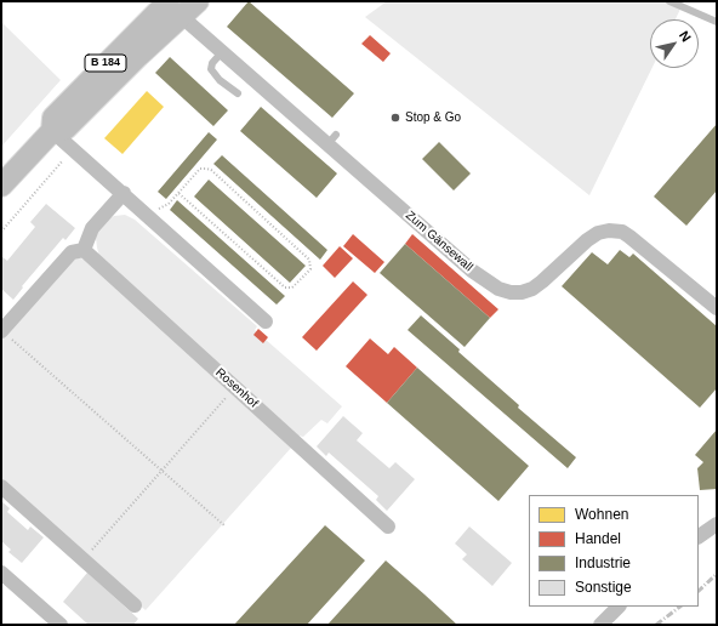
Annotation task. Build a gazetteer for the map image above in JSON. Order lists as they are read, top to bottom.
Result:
{
  "streets": {
    "main road": ["B 184"],
    "street": ["Zum Gänsewall", "Rosenhof"]
  },
  "crossings": [
    ["B 184", "Zum Gänsewall"]
  ],
  "places": ["Stop & Go"],
  "legend": [
    "Wohnen",
    "Handel",
    "Industrie",
    "Sonstige"
  ],
  "north": "top right"
}
